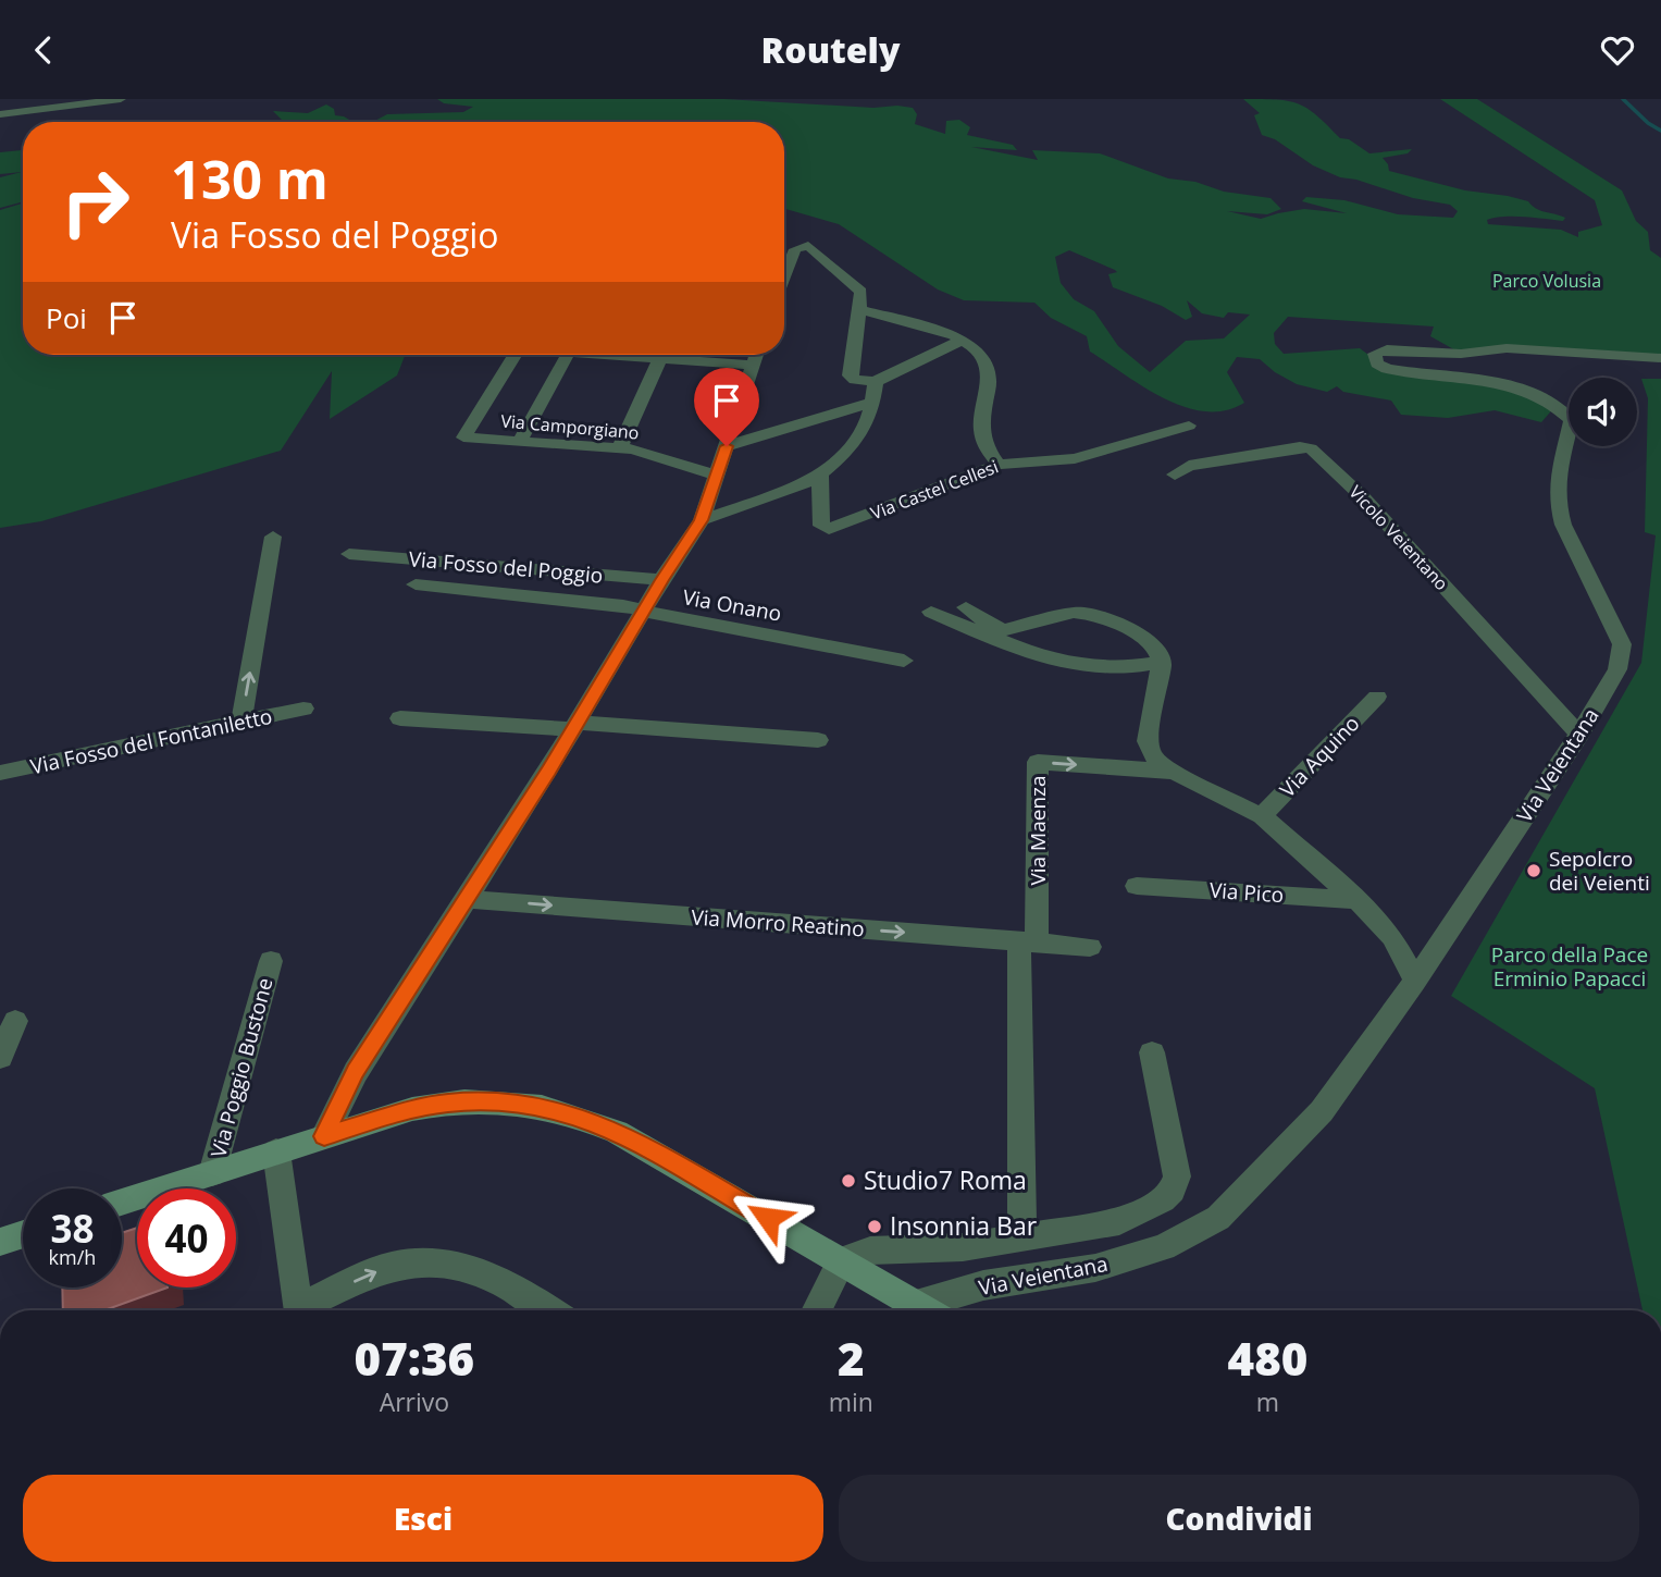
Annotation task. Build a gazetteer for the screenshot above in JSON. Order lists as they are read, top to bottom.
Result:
{
  "streets": {
    "street": [
      "Via Camporgiano",
      "Via Castel Cellesi",
      "Vicolo Veientano",
      "Via Fosso del Poggio",
      "Via Onano",
      "Via Fosso del Fontaniletto",
      "Via Aquino",
      "Via Veientana",
      "Via Maenza",
      "Via Pico",
      "Via Morro Reatino",
      "Via Poggio Bustone"
    ]
  },
  "crossings": [
    ["Vicolo Veientano", "Via Veientana"],
    ["Via Maenza", "Via Morro Reatino"]
  ],
  "parks": ["Parco Volusia", "Parco della Pace Erminio Papacci"],
  "places": ["Sepolcro dei Veienti", "Studio7 Roma", "Insonnia Bar"],
  "page": {
    "header": "Routely",
    "turn": ["130 m", "Via Fosso del Poggio"],
    "then": "Poi",
    "speed": "38 km/h",
    "limit": "40",
    "eta": [
      "07:36",
      "Arrivo",
      "2",
      "min",
      "480",
      "m"
    ],
    "buttons": ["Esci", "Condividi"]
  }
}
